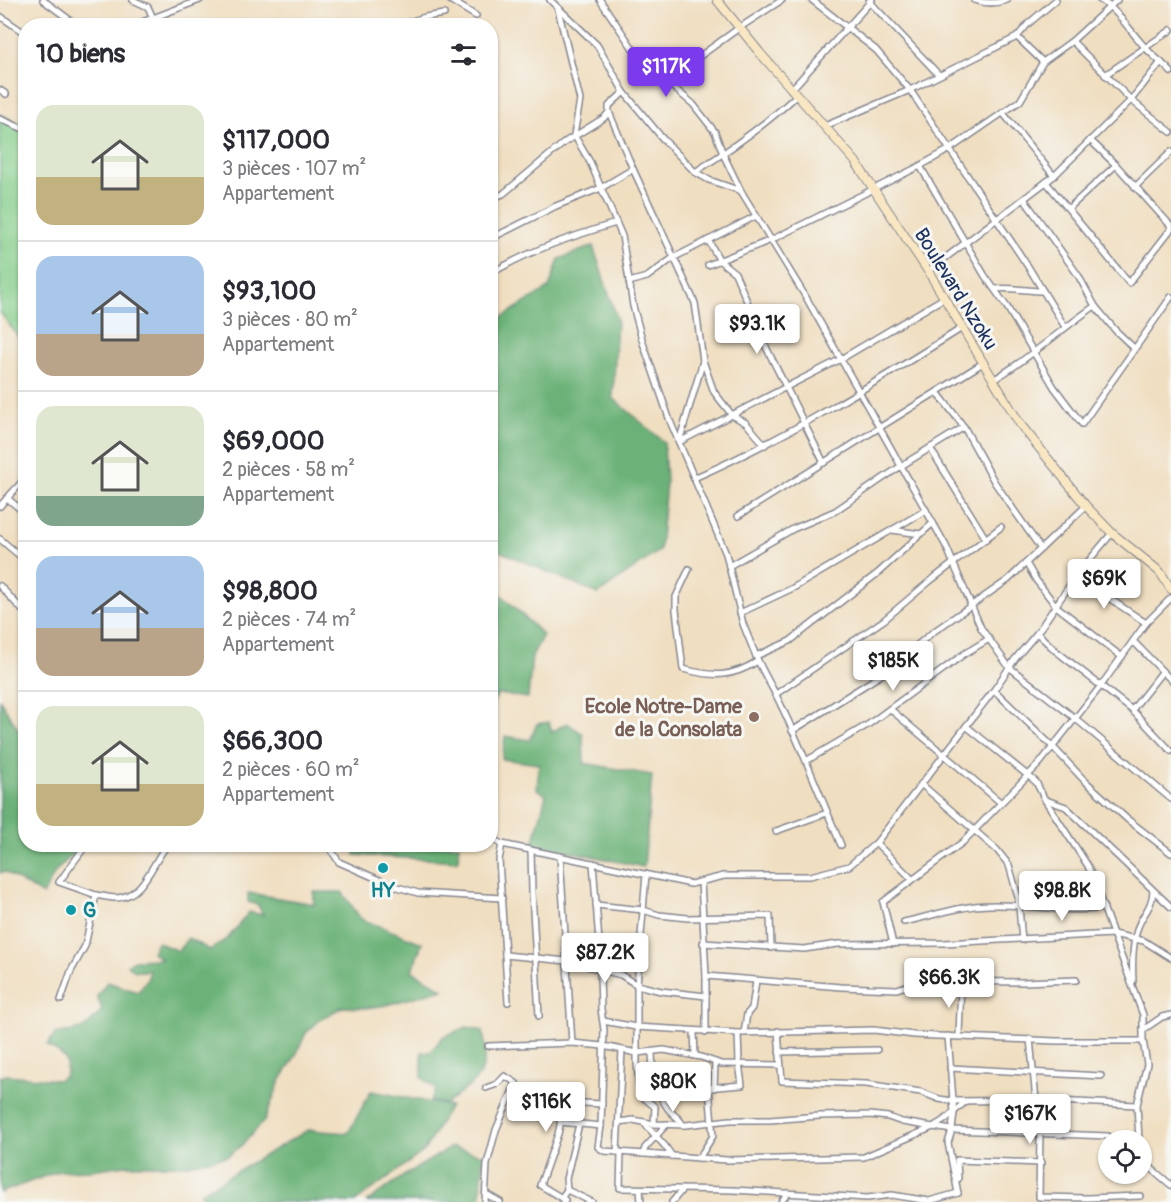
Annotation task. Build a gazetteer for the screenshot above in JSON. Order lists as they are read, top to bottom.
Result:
{
  "streets": {
    "street": ["Boulevard Nzoku"]
  },
  "places": ["Ecole Notre-Dame de la Consolata", "HY", "G"],
  "page": {
    "heading": "10 biens",
    "price": [
      "$117K",
      "$93.1K",
      "$69K",
      "$185K",
      "$98.8K",
      "$87.2K",
      "$66.3K",
      "$80K",
      "$116K",
      "$167K"
    ],
    "list": [
      {
        "name": "$117,000",
        "note": "3 pièces · 107 m² · Appartement"
      },
      {
        "name": "$93,100",
        "note": "3 pièces · 80 m² · Appartement"
      },
      {
        "name": "$69,000",
        "note": "2 pièces · 58 m² · Appartement"
      },
      {
        "name": "$98,800",
        "note": "2 pièces · 74 m² · Appartement"
      },
      {
        "name": "$66,300",
        "note": "2 pièces · 60 m² · Appartement"
      }
    ]
  }
}
